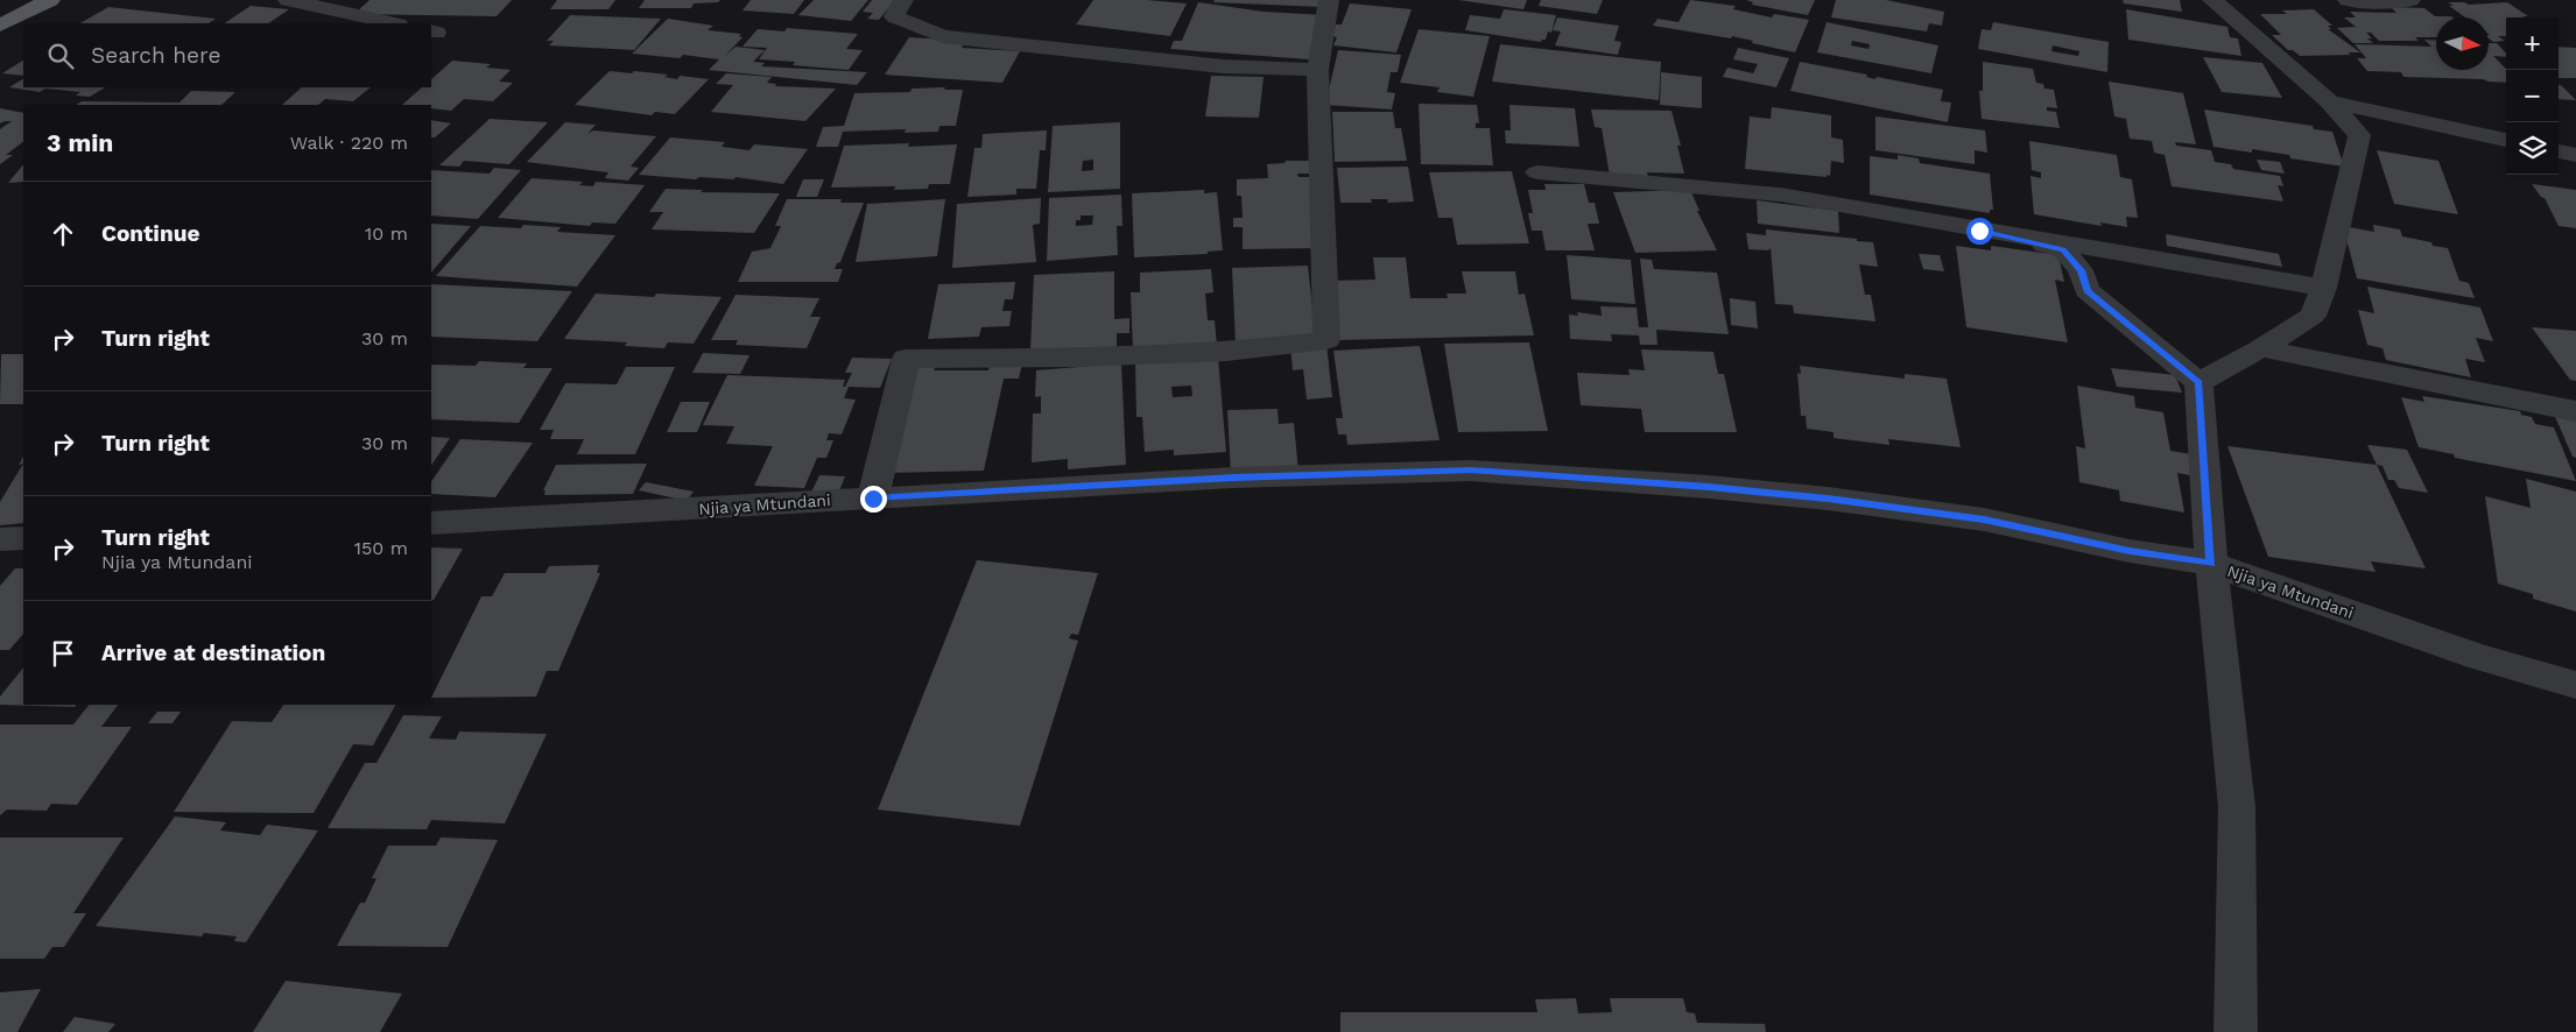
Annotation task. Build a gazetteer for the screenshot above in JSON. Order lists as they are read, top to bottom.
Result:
{
  "streets": {
    "street": ["Njia ya Mtundani"]
  },
  "north": "right",
  "page": {
    "map_buttons": ["+", "−"],
    "search": "Search here",
    "heading": ["3 min", "Walk · 220 m"],
    "list": [
      ["Continue", "10 m"],
      ["Turn right", "30 m"],
      ["Turn right", "30 m"],
      ["Turn right", "Njia ya Mtundani", "150 m"],
      "Arrive at destination"
    ]
  }
}
